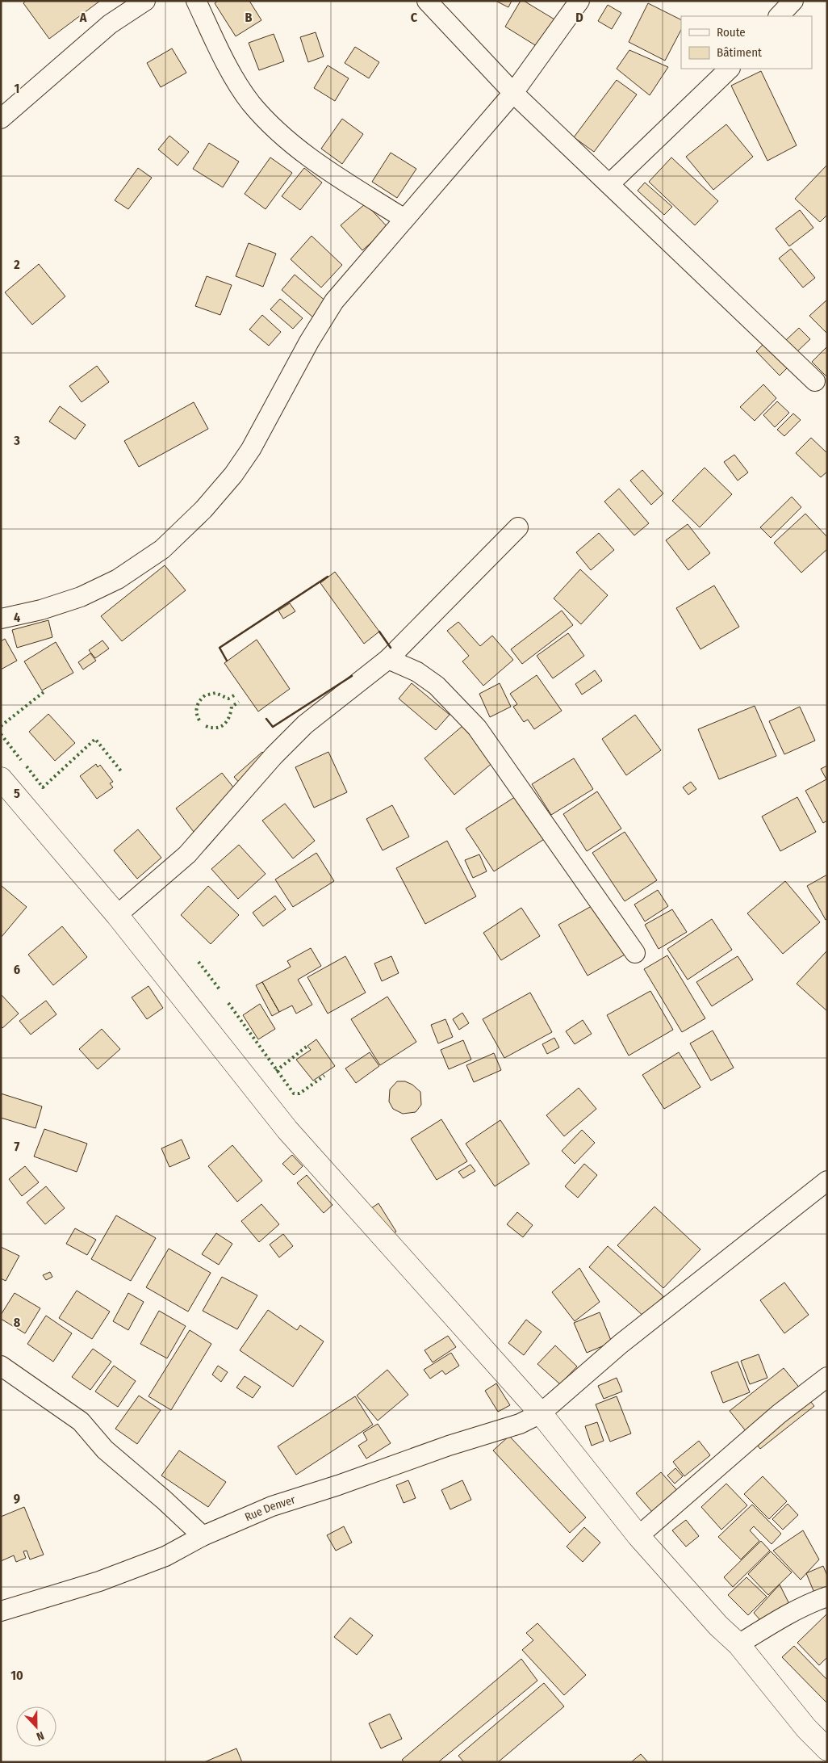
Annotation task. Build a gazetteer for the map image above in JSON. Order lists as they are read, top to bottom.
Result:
{
  "streets": {
    "street": ["Rue Denver"]
  },
  "legend": ["Route", "Bâtiment"],
  "north": "bottom",
  "grid": {
    "columns": [
      "A",
      "B",
      "C",
      "D"
    ],
    "rows": [
      "1",
      "2",
      "3",
      "4",
      "5",
      "6",
      "7",
      "8",
      "9",
      "10"
    ]
  }
}
